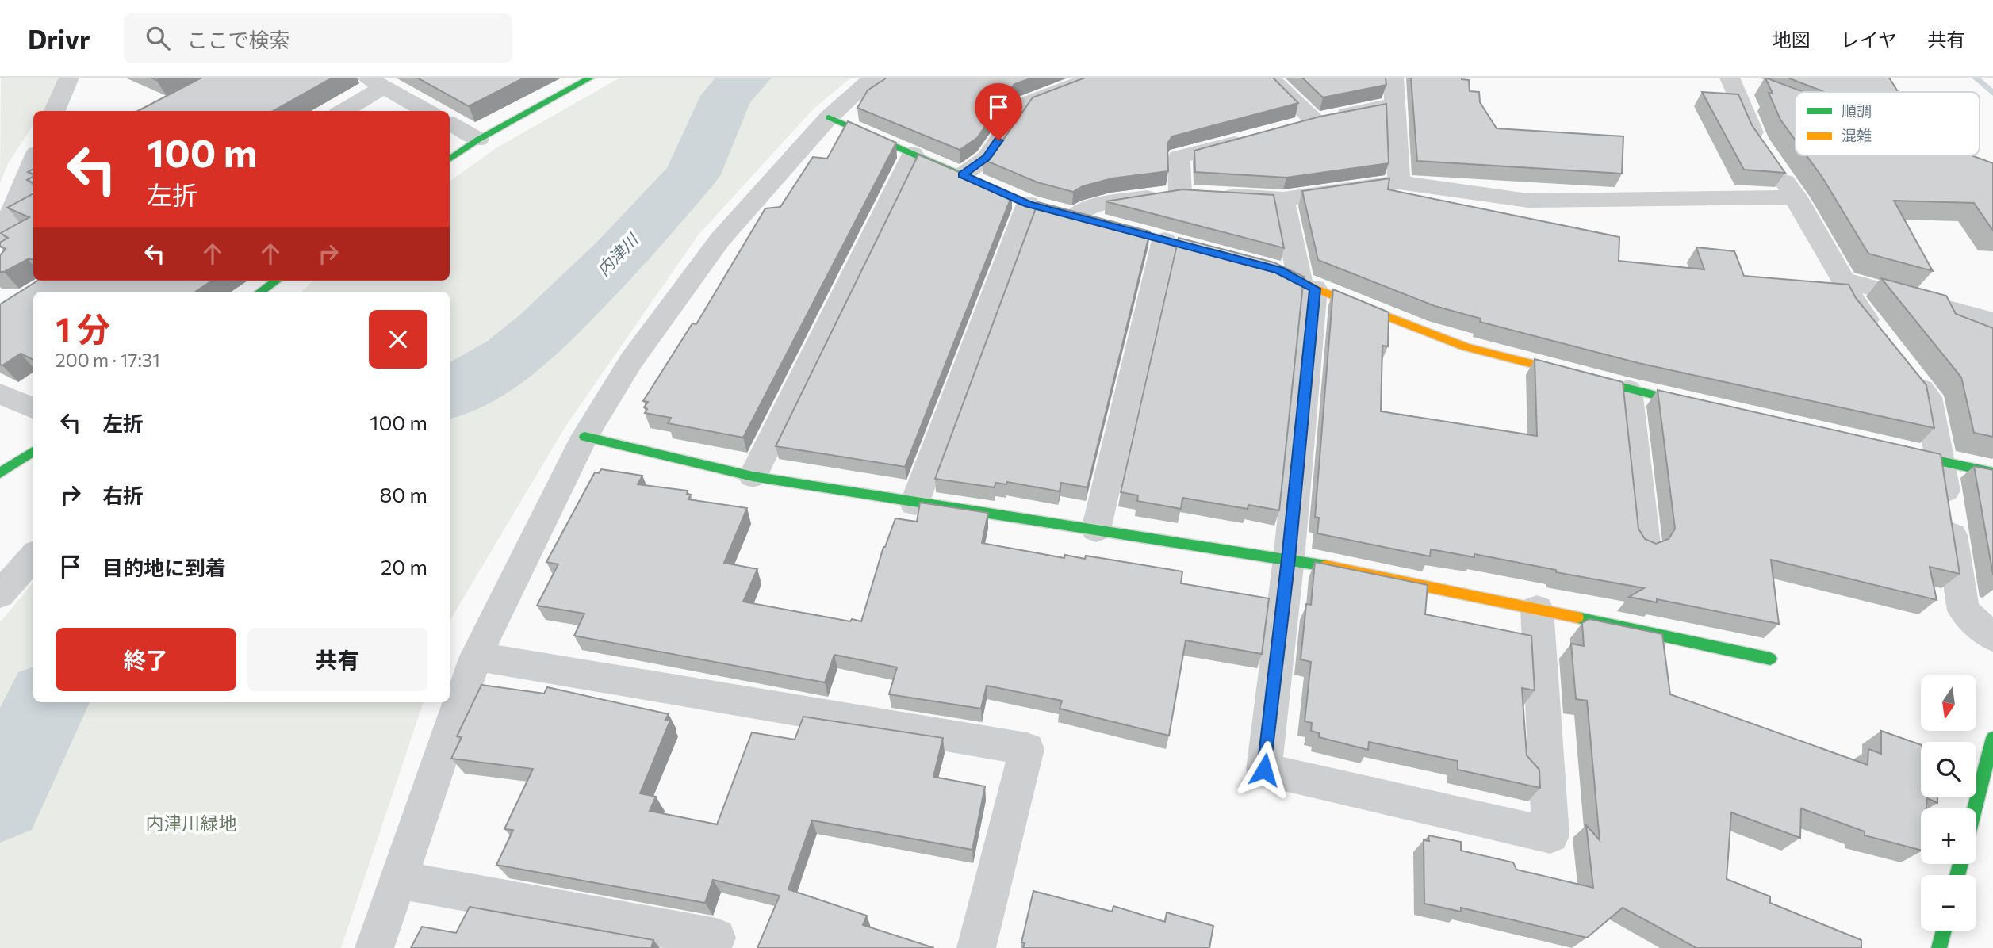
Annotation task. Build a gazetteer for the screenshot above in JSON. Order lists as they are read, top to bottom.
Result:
{
  "water": ["内津川"],
  "parks": ["内津川緑地"],
  "legend": ["順調", "混雑"],
  "north": "bottom",
  "page": {
    "header": "Drivr",
    "search": "ここで検索",
    "nav": ["地図", "レイヤ", "共有"],
    "turn": ["100 m", "左折"],
    "heading": ["1 分", "200 m · 17:31"],
    "list": [
      {
        "name": "左折",
        "value": "100 m"
      },
      {
        "name": "右折",
        "value": "80 m"
      },
      {
        "name": "目的地に到着",
        "value": "20 m"
      }
    ],
    "buttons": ["終了", "共有"],
    "map_buttons": ["+", "−"]
  }
}
